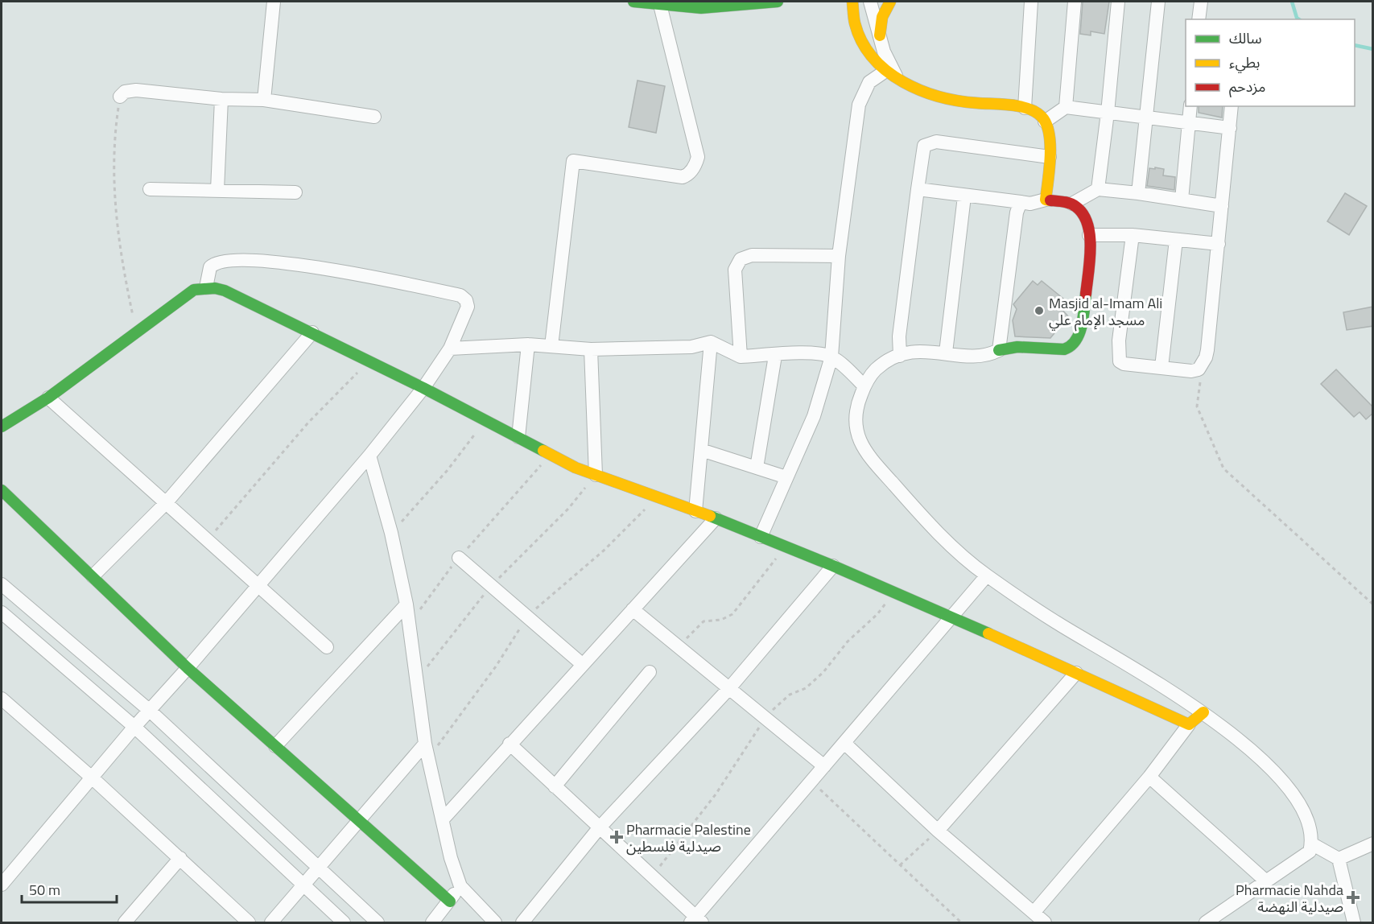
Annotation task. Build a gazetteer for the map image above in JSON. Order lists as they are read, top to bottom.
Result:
{
  "places": {
    "other": ["Masjid al-Imam Ali مسجد الإمام علي"],
    "health": ["Pharmacie Palestine صيدلية فلسطين", "Pharmacie Nahda صيدلية النهضة"]
  },
  "legend": ["سالك", "بطيء", "مزدحم"],
  "scale_bar": "50 m"
}
